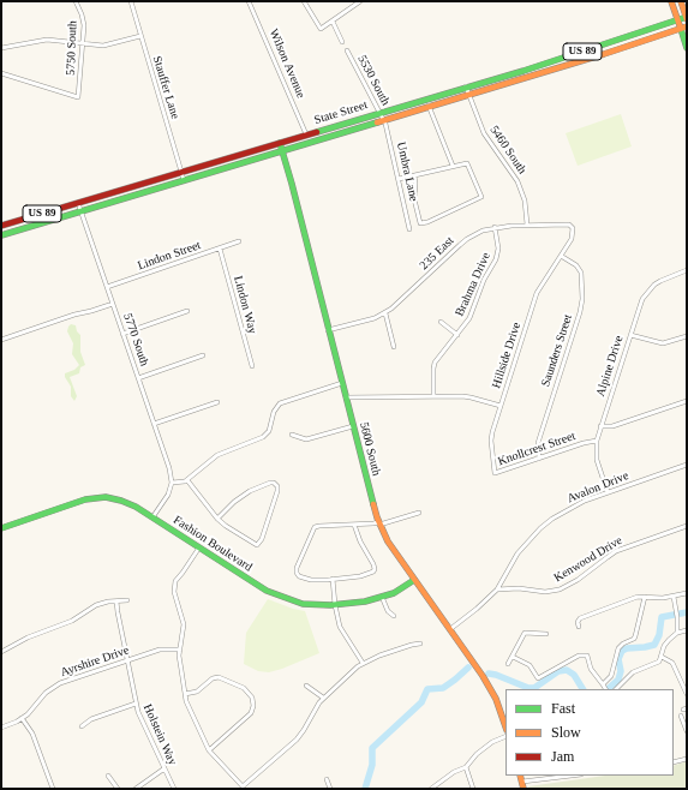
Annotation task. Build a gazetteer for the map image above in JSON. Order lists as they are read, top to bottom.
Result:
{
  "streets": {
    "main road": [
      "US 89",
      "State Street",
      "5600 South",
      "Fashion Boulevard"
    ],
    "street": [
      "5750 South",
      "Wilson Avenue",
      "5530 South",
      "Stauffer Lane",
      "5460 South",
      "Umbra Lane",
      "235 East",
      "Lindon Street",
      "Brahma Drive",
      "Lindon Way",
      "5770 South",
      "Saunders Street",
      "Hillside Drive",
      "Alpine Drive",
      "Knollcrest Street",
      "Avalon Drive",
      "Kenwood Drive",
      "Ayrshire Drive",
      "Holstein Way"
    ]
  },
  "crossings": [
    ["Wilson Avenue", "State Street"],
    ["5530 South", "State Street"],
    ["5530 South", "Umbra Lane"],
    ["Stauffer Lane", "State Street"],
    ["State Street", "5460 South"],
    ["State Street", "Umbra Lane"],
    ["State Street", "5770 South"],
    ["State Street", "5600 South"],
    ["5460 South", "235 East"],
    ["235 East", "Brahma Drive"],
    ["235 East", "Hillside Drive"],
    ["235 East", "5600 South"],
    ["Lindon Street", "Lindon Way"],
    ["Lindon Street", "5770 South"],
    ["Brahma Drive", "Hillside Drive"],
    ["Saunders Street", "Hillside Drive"],
    ["Saunders Street", "Knollcrest Street"],
    ["Hillside Drive", "5600 South"],
    ["Hillside Drive", "Knollcrest Street"],
    ["Alpine Drive", "Knollcrest Street"],
    ["Alpine Drive", "Avalon Drive"],
    ["5600 South", "Avalon Drive"],
    ["5600 South", "Fashion Boulevard"],
    ["Avalon Drive", "Kenwood Drive"],
    ["Ayrshire Drive", "Holstein Way"]
  ],
  "legend": ["Fast", "Slow", "Jam"]
}
